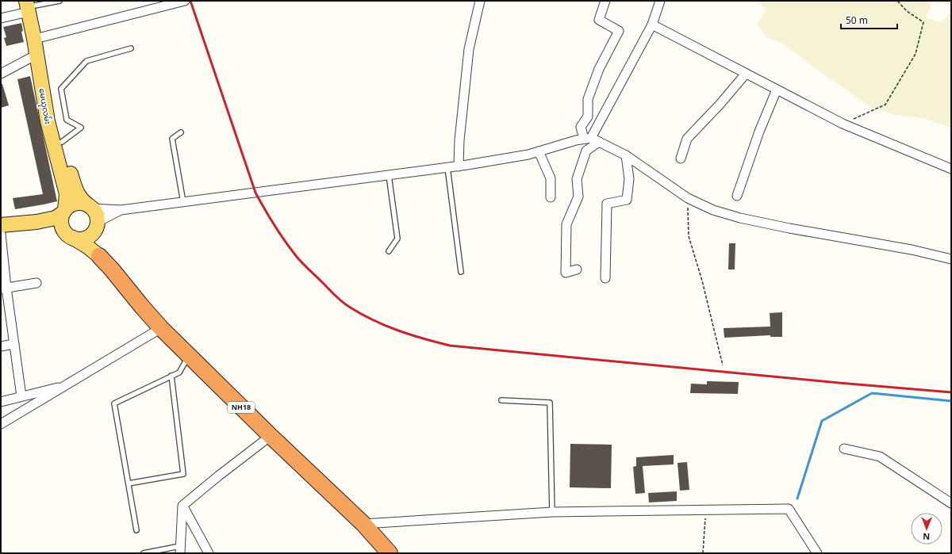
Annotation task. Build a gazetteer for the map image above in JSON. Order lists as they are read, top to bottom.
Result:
{
  "streets": {
    "highway": ["NH18"],
    "main road": ["မေယုလမ်း"]
  },
  "scale_bar": "50 m",
  "north": "bottom"
}
